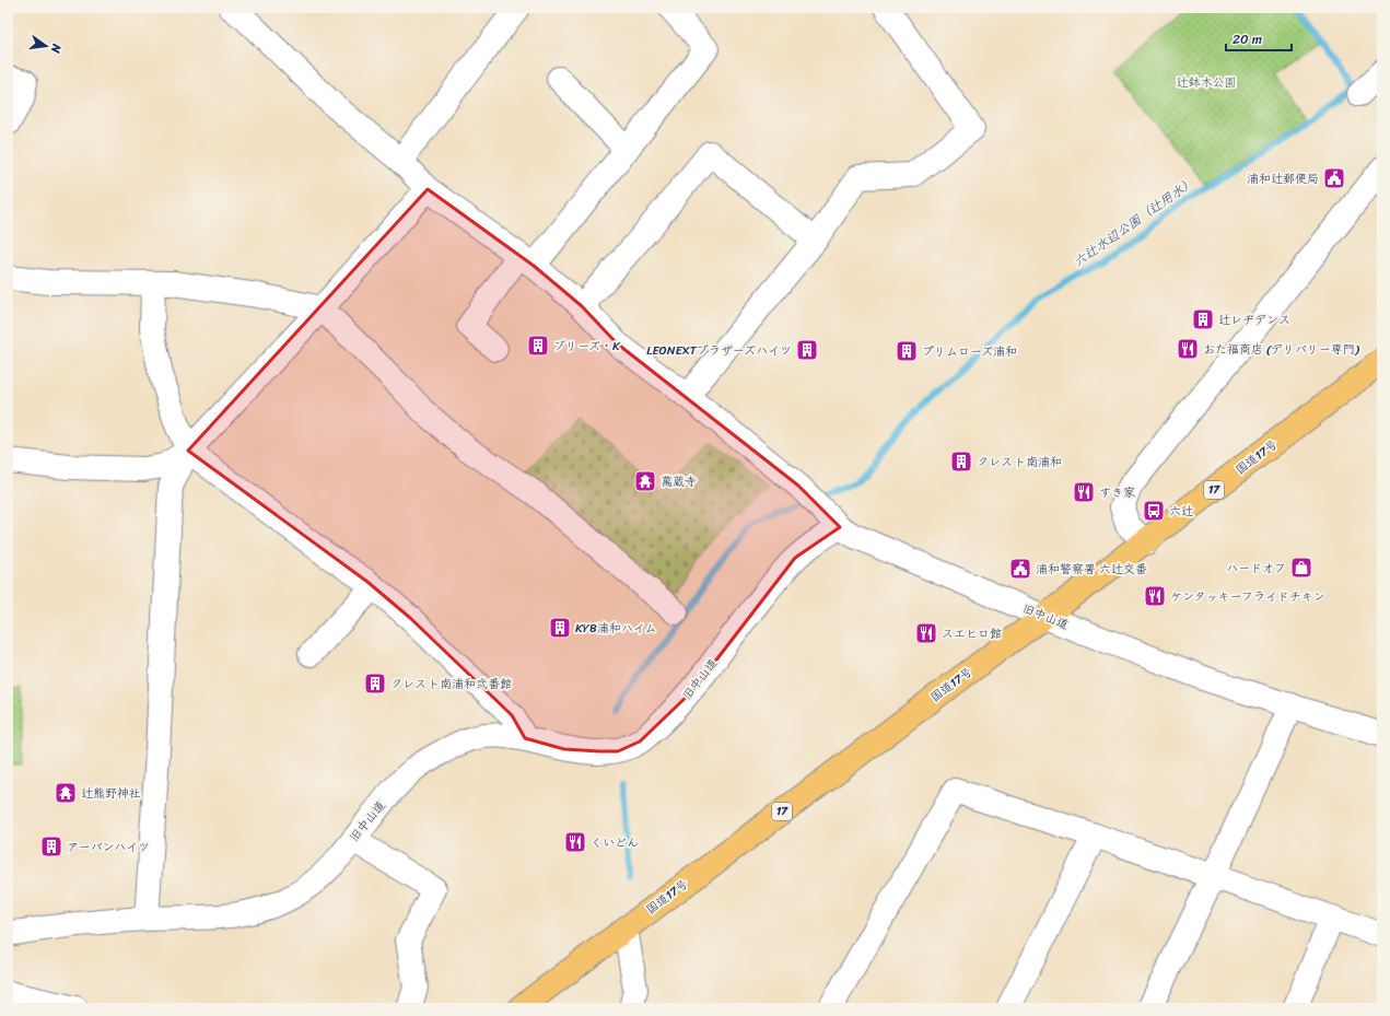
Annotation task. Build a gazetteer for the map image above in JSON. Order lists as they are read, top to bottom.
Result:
{
  "streets": {
    "highway": ["国道17号", "17"],
    "street": ["旧中山道"]
  },
  "crossings": [
    ["国道17号", "旧中山道"]
  ],
  "water": ["六辻水辺公園（辻用水）"],
  "parks": ["辻鉢木公園"],
  "places": {
    "public building": ["浦和辻郵便局", "浦和警察署 六辻交番"],
    "building": [
      "辻レヂデンス",
      "ブリーズ・K",
      "LEONEXTブラザーズハイツ",
      "プリムローズ浦和",
      "クレスト南浦和",
      "KYB浦和ハイム",
      "クレスト南浦和弐番館",
      "アーバンハイツ"
    ],
    "restaurant": [
      "おた福商店 (デリバリー専門)",
      "すき家",
      "ケンタッキーフライドチキン",
      "スエヒロ館",
      "くいどん"
    ],
    "temple": ["萬蔵寺", "辻熊野神社"],
    "bus stop": ["六辻"],
    "shop": ["ハードオフ"]
  },
  "scale_bar": "20 m",
  "north": "right"
}
